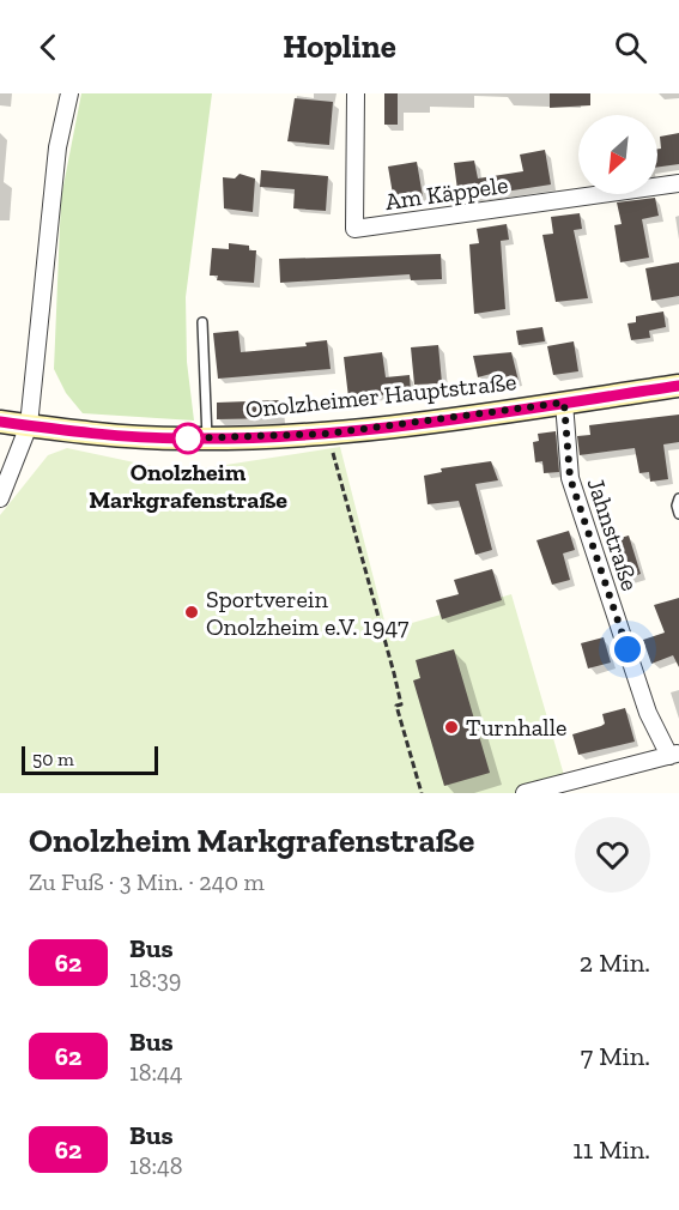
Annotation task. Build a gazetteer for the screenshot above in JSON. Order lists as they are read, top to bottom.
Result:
{
  "streets": {
    "main road": ["Onolzheimer Hauptstraße"],
    "street": ["Am Käppele", "Jahnstraße"]
  },
  "crossings": [
    ["Onolzheimer Hauptstraße", "Jahnstraße"]
  ],
  "places": ["Onolzheim Markgrafenstraße", "Sportverein Onolzheim e.V. 1947", "Turnhalle"],
  "lines": ["bus line 62"],
  "scale_bar": "50 m",
  "north": "bottom left",
  "page": {
    "header": "Hopline",
    "scale": "50 m",
    "heading": ["Onolzheim Markgrafenstraße", "Zu Fuß · 3 Min. · 240 m"],
    "list": [
      {
        "mark": "62",
        "name": "Bus",
        "note": "18:39",
        "value": "2 Min."
      },
      {
        "mark": "62",
        "name": "Bus",
        "note": "18:44",
        "value": "7 Min."
      },
      {
        "mark": "62",
        "name": "Bus",
        "note": "18:48",
        "value": "11 Min."
      }
    ]
  }
}
